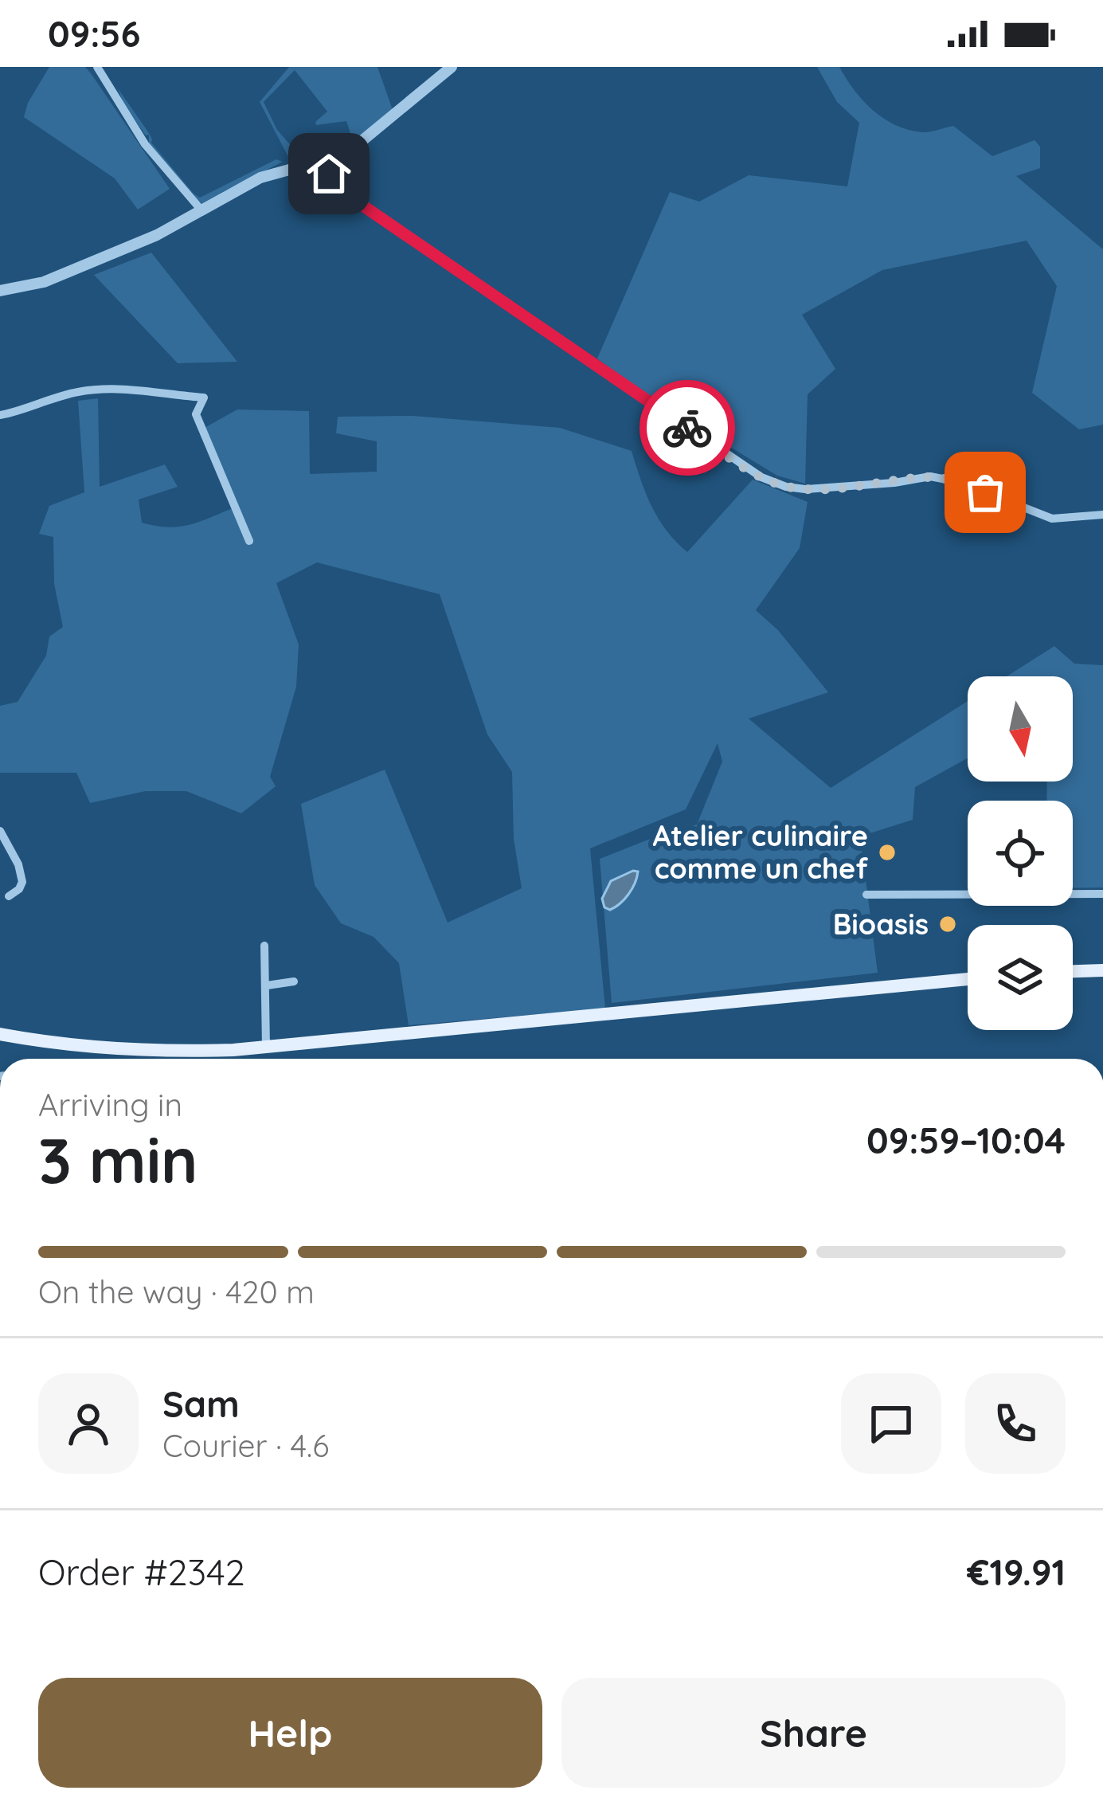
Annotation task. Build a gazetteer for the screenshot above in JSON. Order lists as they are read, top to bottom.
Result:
{
  "places": ["Atelier culinaire comme un chef", "Bioasis"],
  "north": "bottom",
  "page": {
    "status": "09:56",
    "heading": ["3 min", "Arriving in", "09:59–10:04"],
    "panel": [
      "Sam",
      "Courier · 4.6",
      "Order #2342",
      "€19.91"
    ],
    "bar": "On the way · 420 m",
    "buttons": ["Help", "Share"]
  }
}
